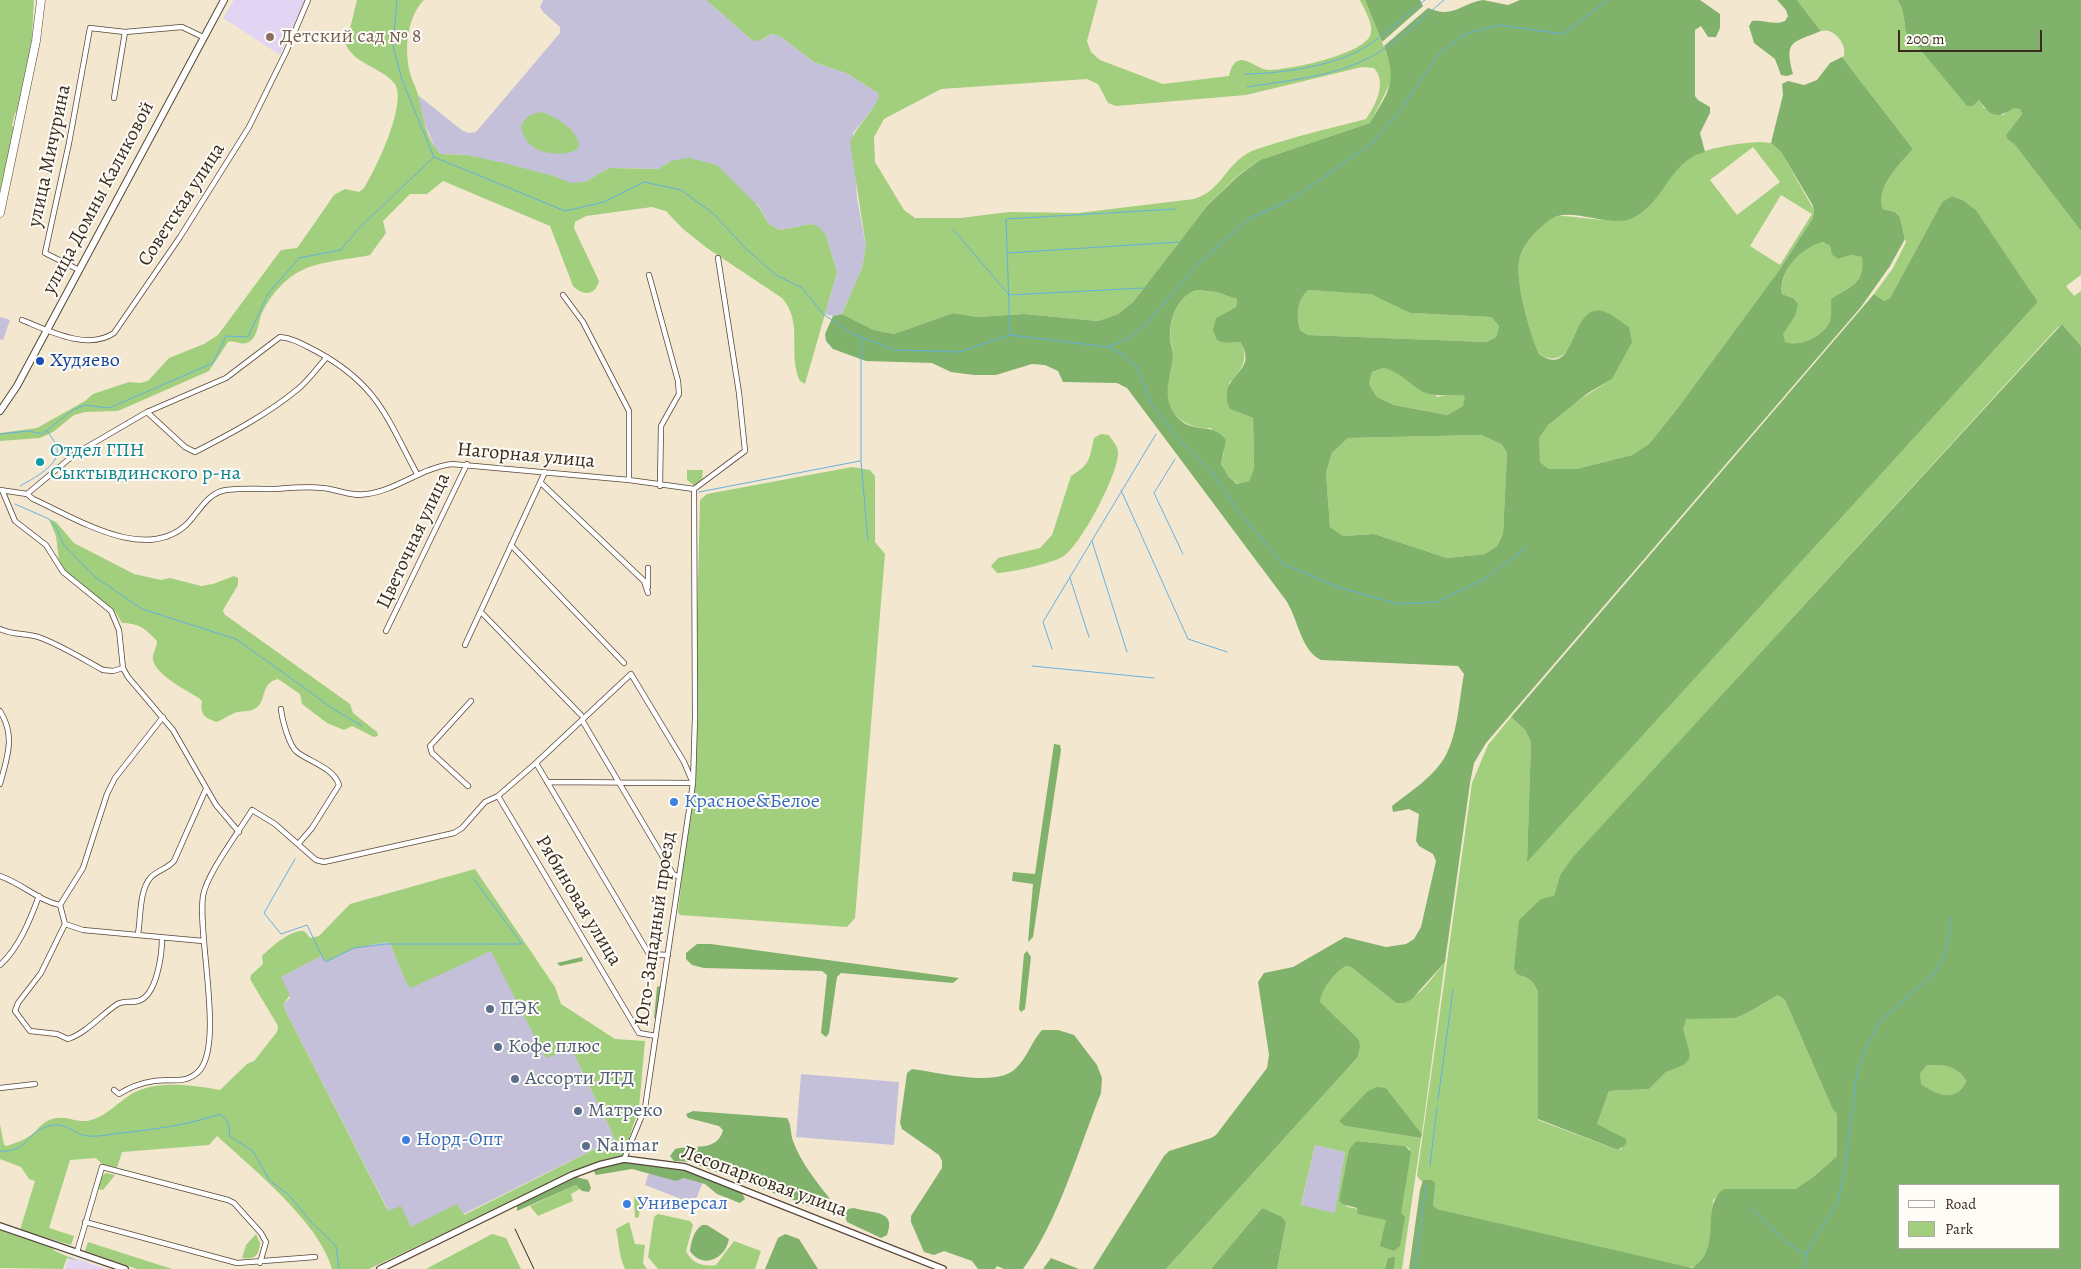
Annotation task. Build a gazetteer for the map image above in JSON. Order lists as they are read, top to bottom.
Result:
{
  "streets": {
    "main road": ["улица Домны Каликовой"],
    "street": [
      "улица Мичурина",
      "Советская улица",
      "Нагорная улица",
      "Цветочная улица",
      "Рябиновая улица",
      "Юго-Западный проезд",
      "Лесопарковая улица"
    ]
  },
  "crossings": [
    ["улица Мичурина", "улица Домны Каликовой"],
    ["улица Домны Каликовой", "Советская улица"],
    ["Нагорная улица", "Цветочная улица"],
    ["Нагорная улица", "Юго-Западный проезд"],
    ["Рябиновая улица", "Юго-Западный проезд"],
    ["Юго-Западный проезд", "Лесопарковая улица"]
  ],
  "places": [
    "Детский сад № 8",
    "Худяево",
    "Отдел ГПН Сыктывдинского р-на",
    "Красное&Белое",
    "ПЭК",
    "Кофе плюс",
    "Ассорти ЛТД",
    "Матреко",
    "Норд-Опт",
    "Naimar",
    "Универсал"
  ],
  "legend": ["Road", "Park"],
  "scale_bar": "200 m"
}
